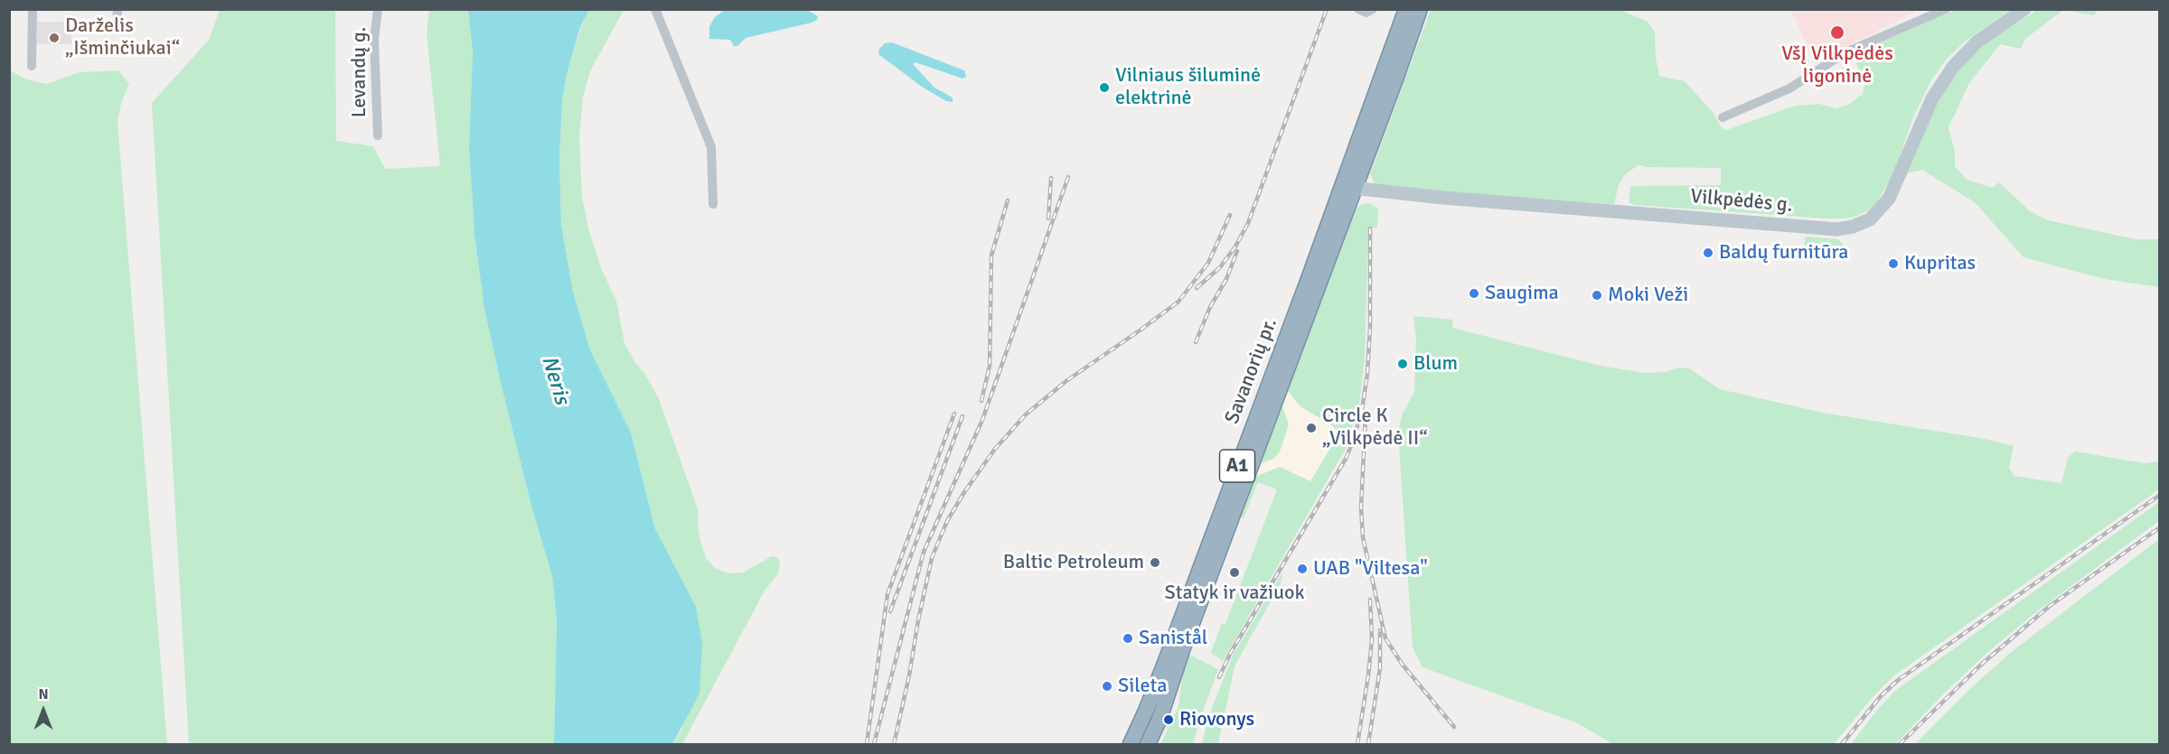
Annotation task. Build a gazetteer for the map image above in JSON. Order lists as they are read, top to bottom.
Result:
{
  "streets": {
    "highway": ["Savanorių pr.", "A1"],
    "main road": ["Vilkpėdės g."],
    "street": ["Levandų g."]
  },
  "crossings": [
    ["Vilkpėdės g.", "Savanorių pr."]
  ],
  "water": ["Neris"],
  "places": [
    "VšĮ Vilkpėdės ligoninė",
    "Darželis „Išminčiukai“",
    "Vilniaus šiluminė elektrinė",
    "Baldų furnitūra",
    "Kupritas",
    "Saugima",
    "Moki Veži",
    "Blum",
    "Circle K „Vilkpėdė II“",
    "Baltic Petroleum",
    "UAB \"Viltesa\"",
    "Statyk ir važiuok",
    "Sanistål",
    "Sileta",
    "Riovonys"
  ],
  "north": "top"
}
